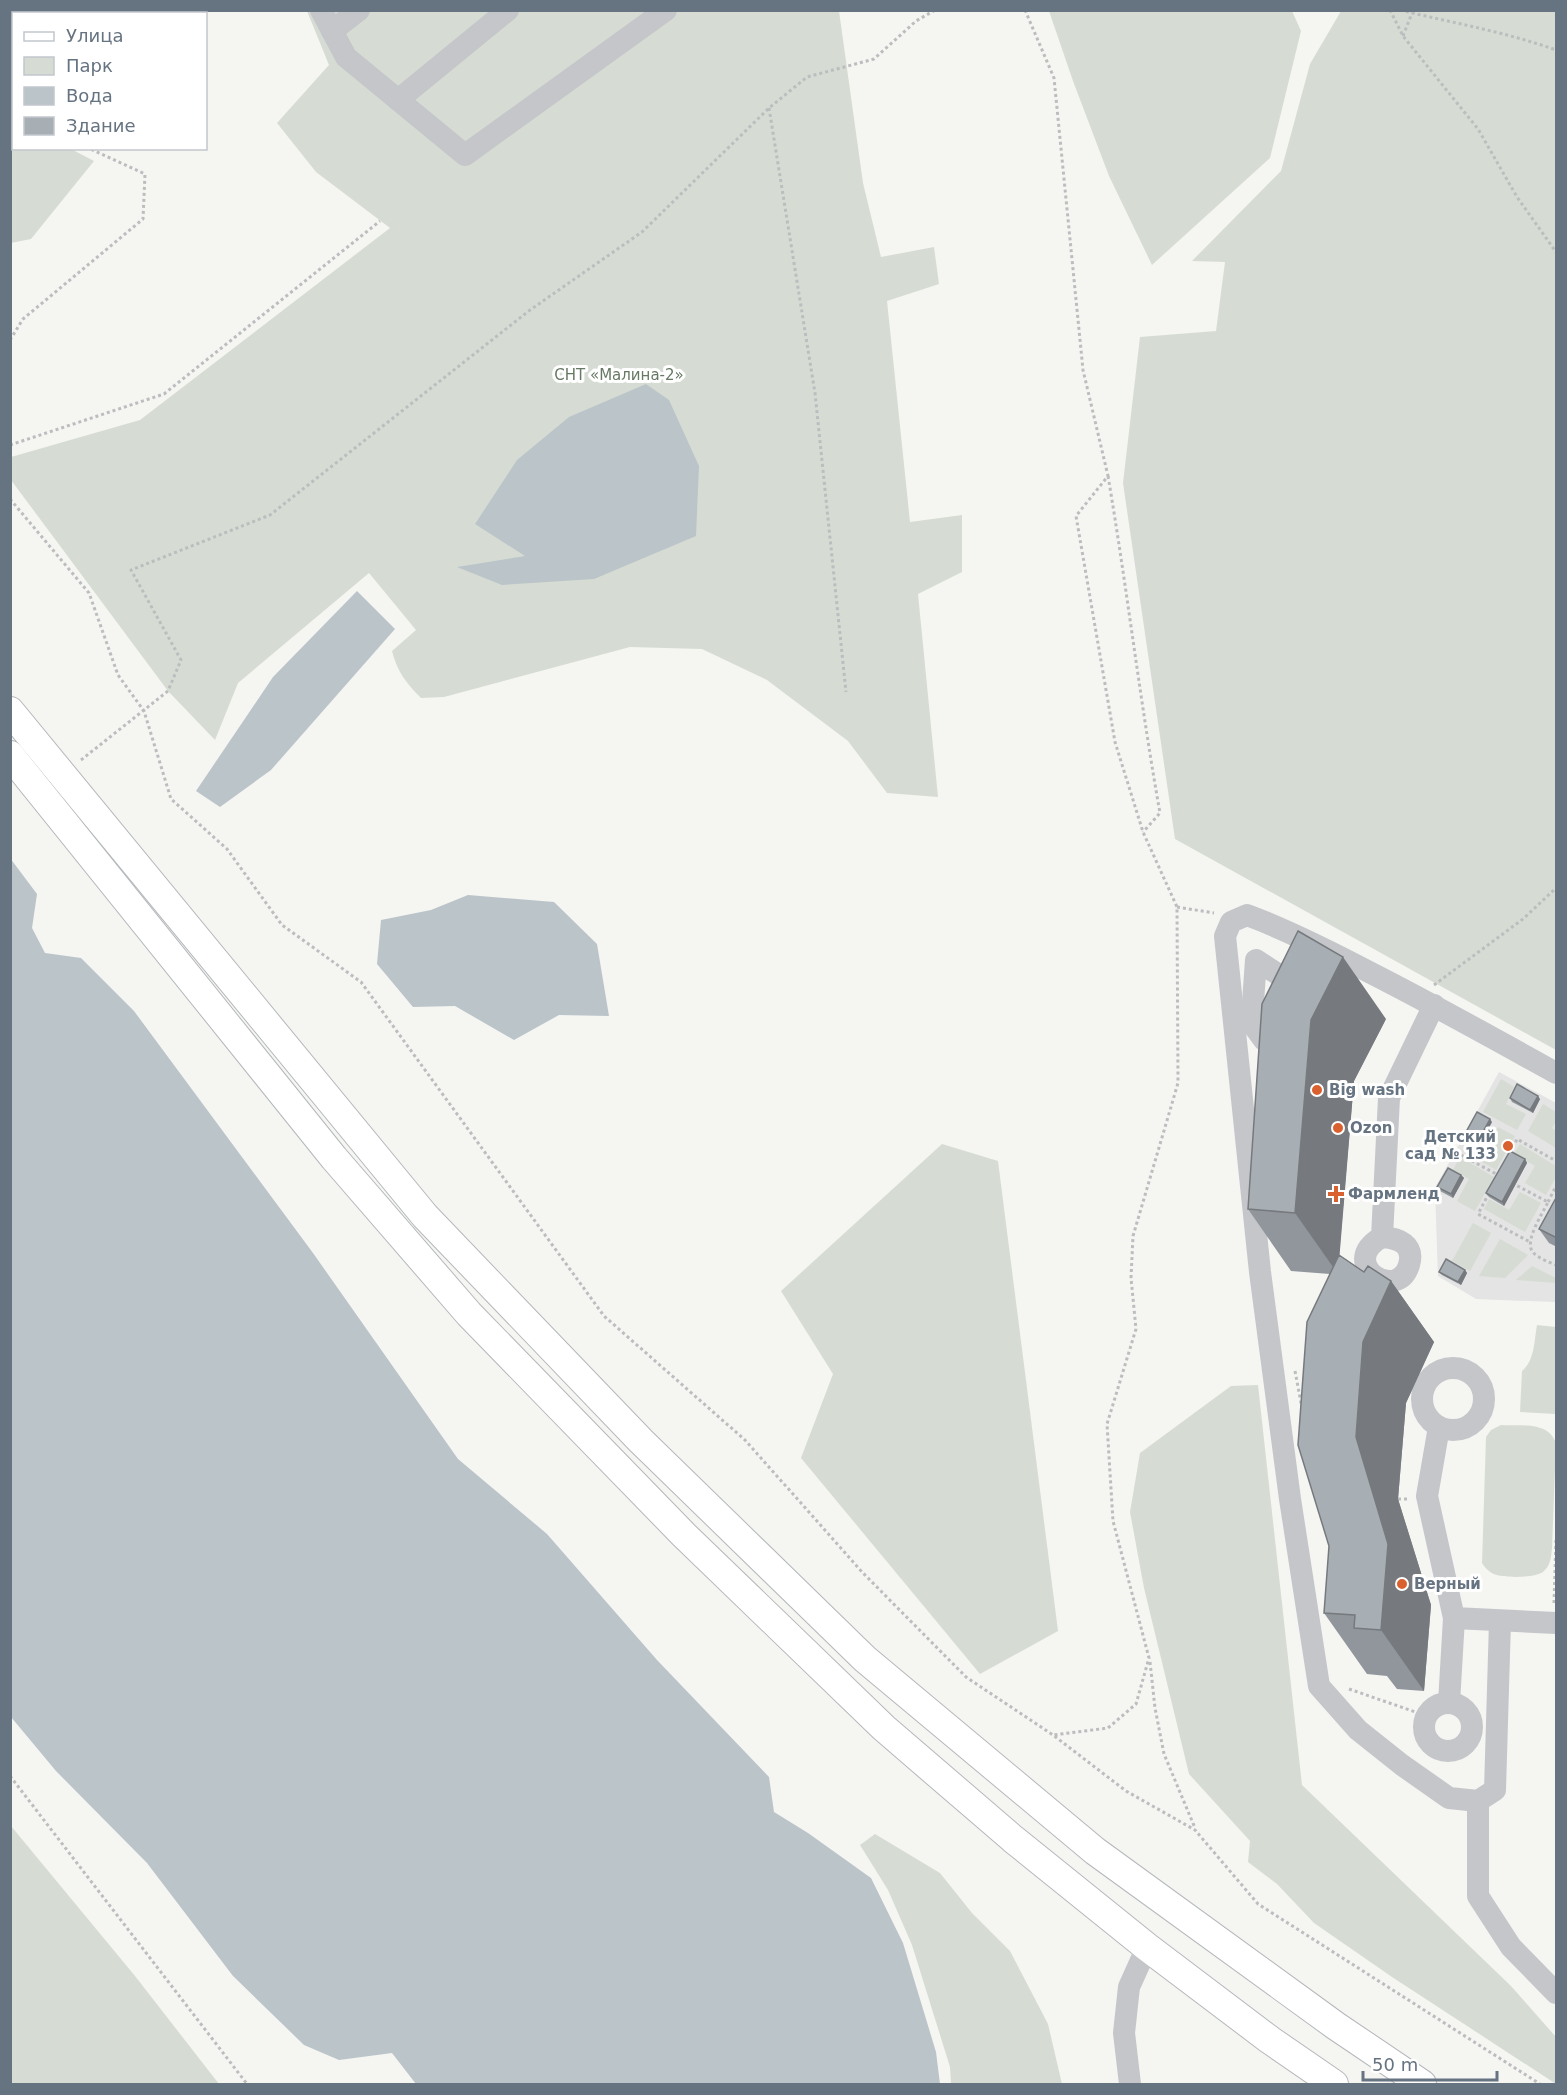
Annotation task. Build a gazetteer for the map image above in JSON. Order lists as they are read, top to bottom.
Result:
{
  "parks": ["СНТ «Малина-2»"],
  "places": {
    "other": [
      "Big wash",
      "Ozon",
      "Детский сад № 133",
      "Верный"
    ],
    "health": ["Фармленд"]
  },
  "legend": [
    "Улица",
    "Парк",
    "Вода",
    "Здание"
  ],
  "scale_bar": "50 m"
}
